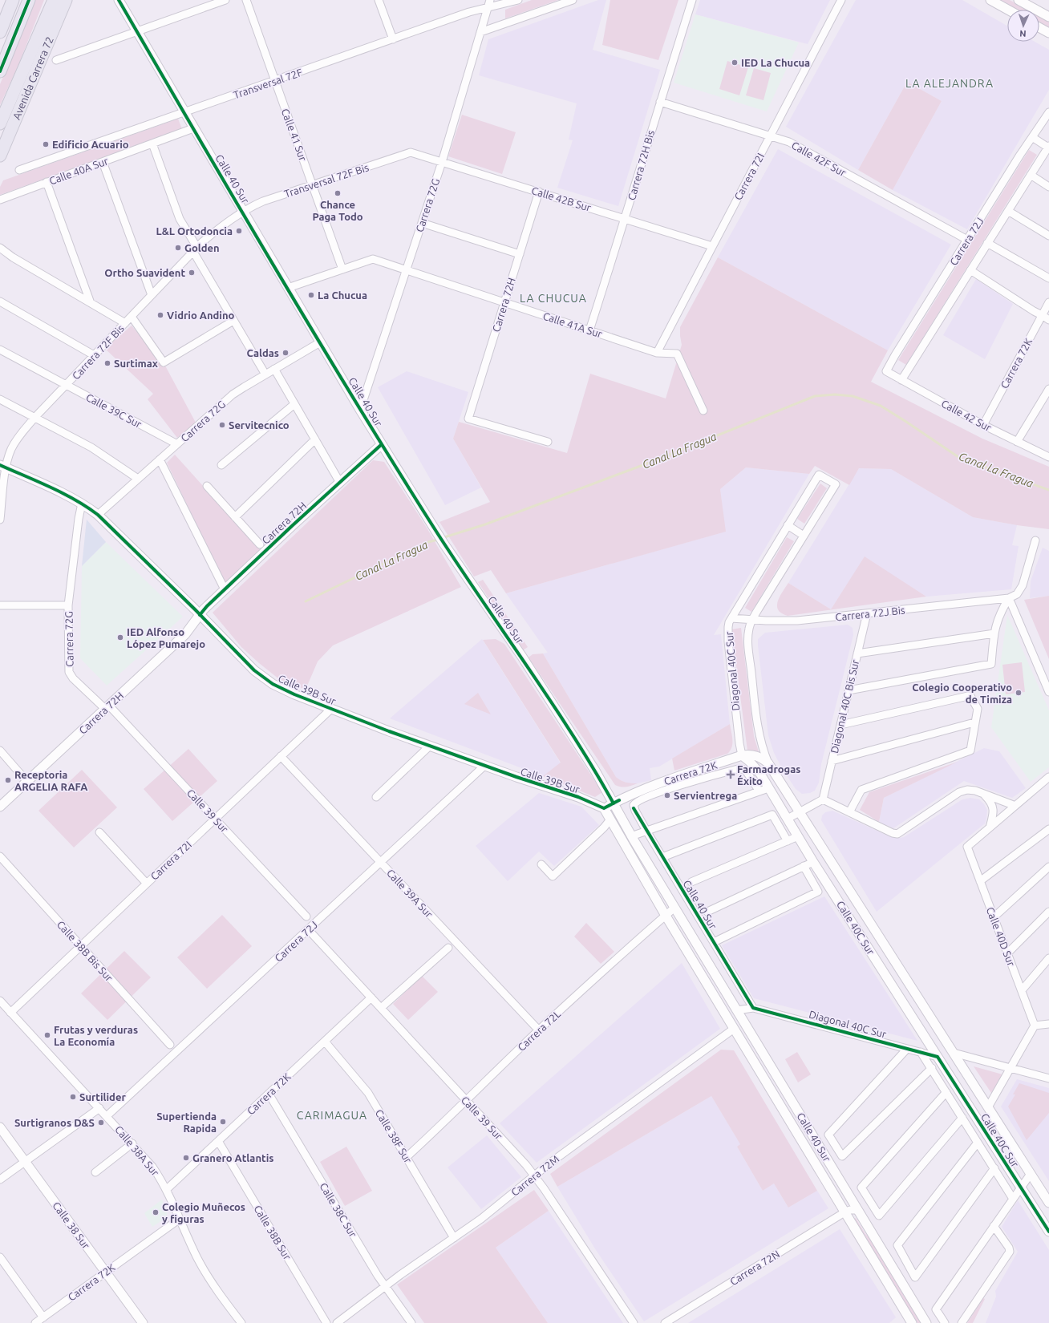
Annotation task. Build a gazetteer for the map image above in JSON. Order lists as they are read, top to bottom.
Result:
{
  "streets": {
    "highway": ["Avenida Carrera 72"],
    "street": [
      "Transversal 72F",
      "Calle 41 Sur",
      "Calle 42F Sur",
      "Carrera 72H Bis",
      "Calle 40A Sur",
      "Carrera 72I",
      "Calle 40 Sur",
      "Transversal 72F Bis",
      "Calle 42B Sur",
      "Carrera 72G",
      "Carrera 72J",
      "Carrera 72H",
      "Calle 41A Sur",
      "Carrera 72F Bis",
      "Carrera 72K",
      "Calle 39C Sur",
      "Calle 42 Sur",
      "Carrera 72J Bis",
      "Diagonal 40C Sur",
      "Calle 39B Sur",
      "Diagonal 40C Bis Sur",
      "Calle 39 Sur",
      "Calle 39A Sur",
      "Calle 40C Sur",
      "Calle 40D Sur",
      "Calle 38B Bis Sur",
      "Carrera 72L",
      "Calle 38F Sur",
      "Calle 38A Sur",
      "Carrera 72M",
      "Calle 38C Sur",
      "Calle 38 Sur",
      "Calle 38B Sur",
      "Carrera 72N"
    ]
  },
  "crossings": [
    ["Transversal 72F", "Calle 41 Sur"],
    ["Transversal 72F", "Calle 40 Sur"],
    ["Transversal 72F", "Carrera 72G"],
    ["Calle 41 Sur", "Transversal 72F Bis"],
    ["Calle 41 Sur", "Calle 41A Sur"],
    ["Calle 42F Sur", "Carrera 72H Bis"],
    ["Calle 42F Sur", "Carrera 72I"],
    ["Calle 42F Sur", "Carrera 72J"],
    ["Carrera 72H Bis", "Calle 42B Sur"],
    ["Carrera 72H Bis", "Calle 41A Sur"],
    ["Calle 40A Sur", "Calle 40 Sur"],
    ["Carrera 72I", "Calle 42B Sur"],
    ["Carrera 72I", "Calle 41A Sur"],
    ["Carrera 72I", "Calle 39B Sur"],
    ["Carrera 72I", "Calle 39 Sur"],
    ["Carrera 72I", "Calle 39A Sur"],
    ["Carrera 72I", "Calle 38B Bis Sur"],
    ["Carrera 72I", "Calle 38A Sur"],
    ["Calle 40 Sur", "Transversal 72F Bis"],
    ["Calle 40 Sur", "Carrera 72G"],
    ["Calle 40 Sur", "Carrera 72H"],
    ["Calle 40 Sur", "Carrera 72F Bis"],
    ["Calle 40 Sur", "Carrera 72K"],
    ["Calle 40 Sur", "Diagonal 40C Sur"],
    ["Calle 40 Sur", "Calle 39B Sur"],
    ["Calle 40 Sur", "Calle 40C Sur"],
    ["Calle 40 Sur", "Carrera 72L"],
    ["Calle 40 Sur", "Carrera 72M"],
    ["Calle 40 Sur", "Carrera 72N"],
    ["Transversal 72F Bis", "Calle 42B Sur"],
    ["Transversal 72F Bis", "Carrera 72F Bis"],
    ["Calle 42B Sur", "Carrera 72G"],
    ["Calle 42B Sur", "Carrera 72H"],
    ["Carrera 72G", "Calle 41A Sur"],
    ["Carrera 72G", "Calle 39C Sur"],
    ["Carrera 72G", "Calle 39B Sur"],
    ["Carrera 72G", "Calle 39 Sur"],
    ["Carrera 72J", "Calle 42 Sur"],
    ["Carrera 72J", "Calle 39B Sur"],
    ["Carrera 72J", "Calle 39 Sur"],
    ["Carrera 72J", "Calle 39A Sur"],
    ["Carrera 72J", "Calle 38A Sur"],
    ["Carrera 72H", "Calle 41A Sur"],
    ["Carrera 72H", "Calle 39B Sur"],
    ["Carrera 72H", "Calle 39 Sur"],
    ["Carrera 72F Bis", "Calle 39C Sur"],
    ["Carrera 72F Bis", "Calle 39B Sur"],
    ["Carrera 72K", "Calle 42 Sur"],
    ["Carrera 72K", "Diagonal 40C Sur"],
    ["Carrera 72K", "Calle 39 Sur"],
    ["Carrera 72K", "Calle 40C Sur"],
    ["Carrera 72K", "Calle 38F Sur"],
    ["Carrera 72K", "Calle 38A Sur"],
    ["Carrera 72K", "Calle 38C Sur"],
    ["Carrera 72K", "Calle 38 Sur"],
    ["Carrera 72K", "Calle 38B Sur"],
    ["Carrera 72J Bis", "Diagonal 40C Sur"],
    ["Carrera 72J Bis", "Diagonal 40C Bis Sur"],
    ["Diagonal 40C Sur", "Calle 40C Sur"],
    ["Calle 39 Sur", "Carrera 72L"],
    ["Calle 39 Sur", "Carrera 72M"],
    ["Calle 39A Sur", "Carrera 72L"],
    ["Carrera 72L", "Calle 38F Sur"],
    ["Calle 38F Sur", "Carrera 72M"],
    ["Carrera 72M", "Calle 38C Sur"]
  ],
  "districts": ["LA ALEJANDRA", "LA CHUCUA", "CARIMAGUA"],
  "water": ["Canal La Fragua"],
  "places": {
    "other": [
      "IED La Chucua",
      "Edificio Acuario",
      "Chance Paga Todo",
      "L&L Ortodoncia",
      "Golden",
      "Ortho Suavident",
      "La Chucua",
      "Vidrio Andino",
      "Caldas",
      "Surtimax",
      "Servitecnico",
      "IED Alfonso López Pumarejo",
      "Colegio Cooperativo de Timiza",
      "Receptoria ARGELIA RAFA",
      "Servientrega",
      "Frutas y verduras La Economía",
      "Surtilider",
      "Supertienda Rapida",
      "Surtigranos D&S",
      "Granero Atlantis",
      "Colegio Muñecos y figuras"
    ],
    "health": ["Farmadrogas Éxito"]
  },
  "north": "bottom"
}
